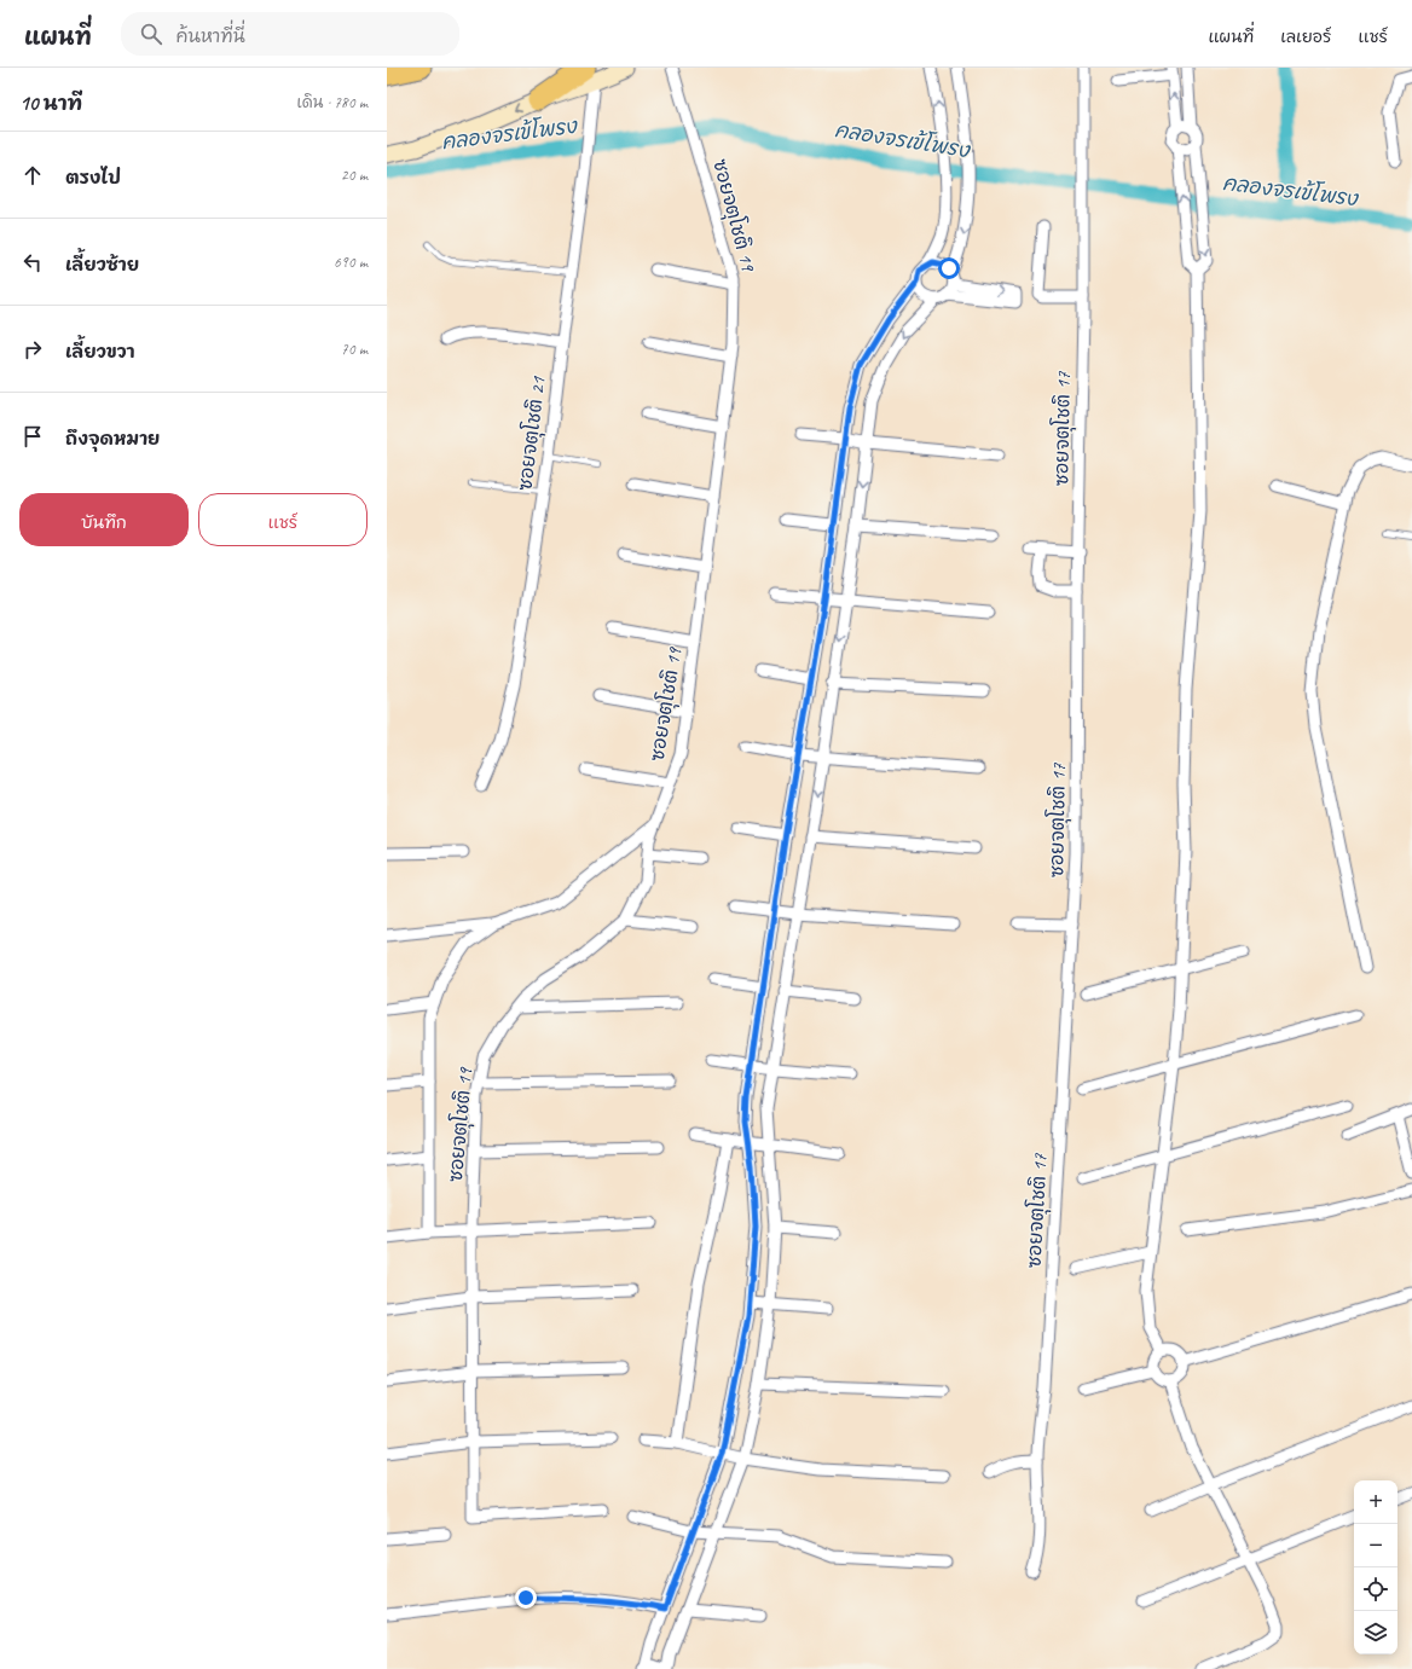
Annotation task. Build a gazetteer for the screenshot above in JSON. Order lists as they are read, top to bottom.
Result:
{
  "streets": {
    "street": ["ซอยจตุโชติ 19", "ซอยจตุโชติ 17", "ซอยจตุโชติ 21"]
  },
  "water": ["คลองจรเข้โพรง"],
  "page": {
    "header": "แผนที่",
    "search": "ค้นหาที่นี่",
    "nav": ["แผนที่", "เลเยอร์", "แชร์"],
    "heading": ["10 นาที", "เดิน · 780 m"],
    "list": [
      ["ตรงไป", "20 m"],
      ["เลี้ยวซ้าย", "690 m"],
      ["เลี้ยวขวา", "70 m"],
      "ถึงจุดหมาย"
    ],
    "buttons": ["บันทึก", "แชร์"],
    "map_buttons": ["+", "−"]
  }
}
